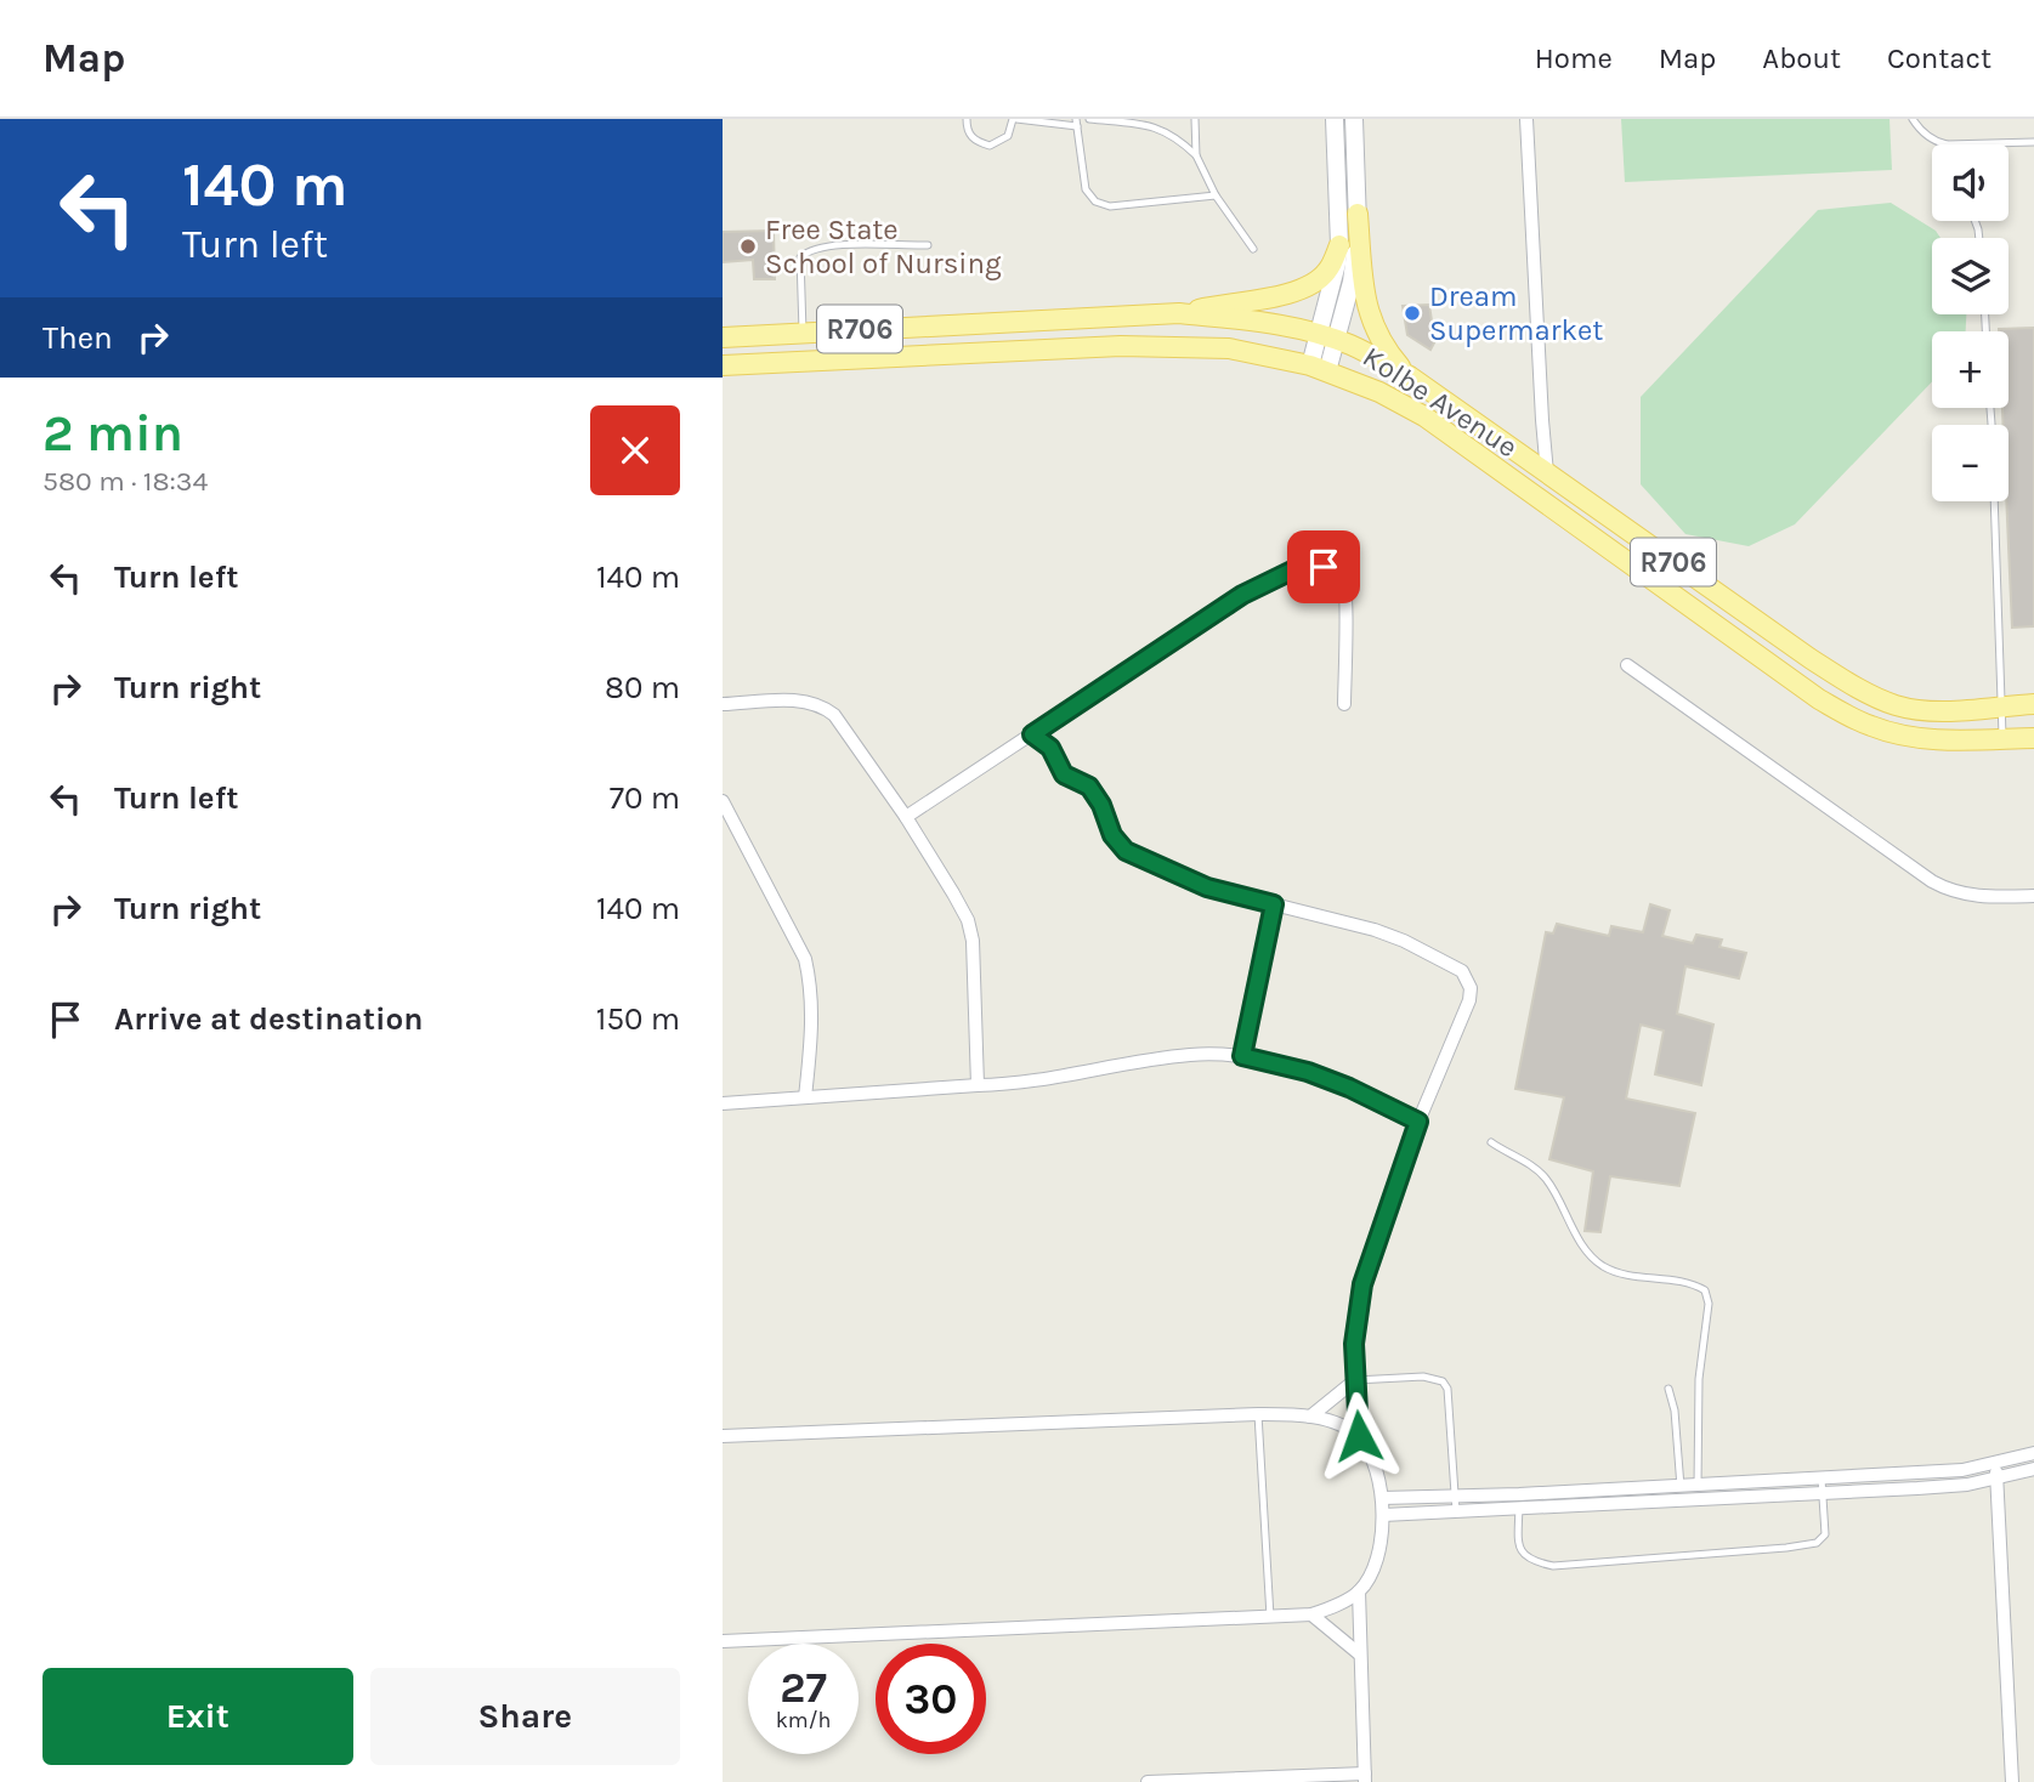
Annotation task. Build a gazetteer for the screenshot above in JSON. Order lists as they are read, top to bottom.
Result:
{
  "streets": {
    "main road": ["R706", "Kolbe Avenue"]
  },
  "places": ["Free State School of Nursing", "Dream Supermarket"],
  "page": {
    "header": "Map",
    "nav": [
      "Home",
      "Map",
      "About",
      "Contact"
    ],
    "turn": ["140 m", "Turn left"],
    "map_buttons": ["+", "−"],
    "then": "Then",
    "heading": ["2 min", "580 m · 18:34"],
    "list": [
      {
        "name": "Turn left",
        "value": "140 m"
      },
      {
        "name": "Turn right",
        "value": "80 m"
      },
      {
        "name": "Turn left",
        "value": "70 m"
      },
      {
        "name": "Turn right",
        "value": "140 m"
      },
      {
        "name": "Arrive at destination",
        "value": "150 m"
      }
    ],
    "speed": "27 km/h",
    "limit": "30",
    "buttons": ["Exit", "Share"]
  }
}
